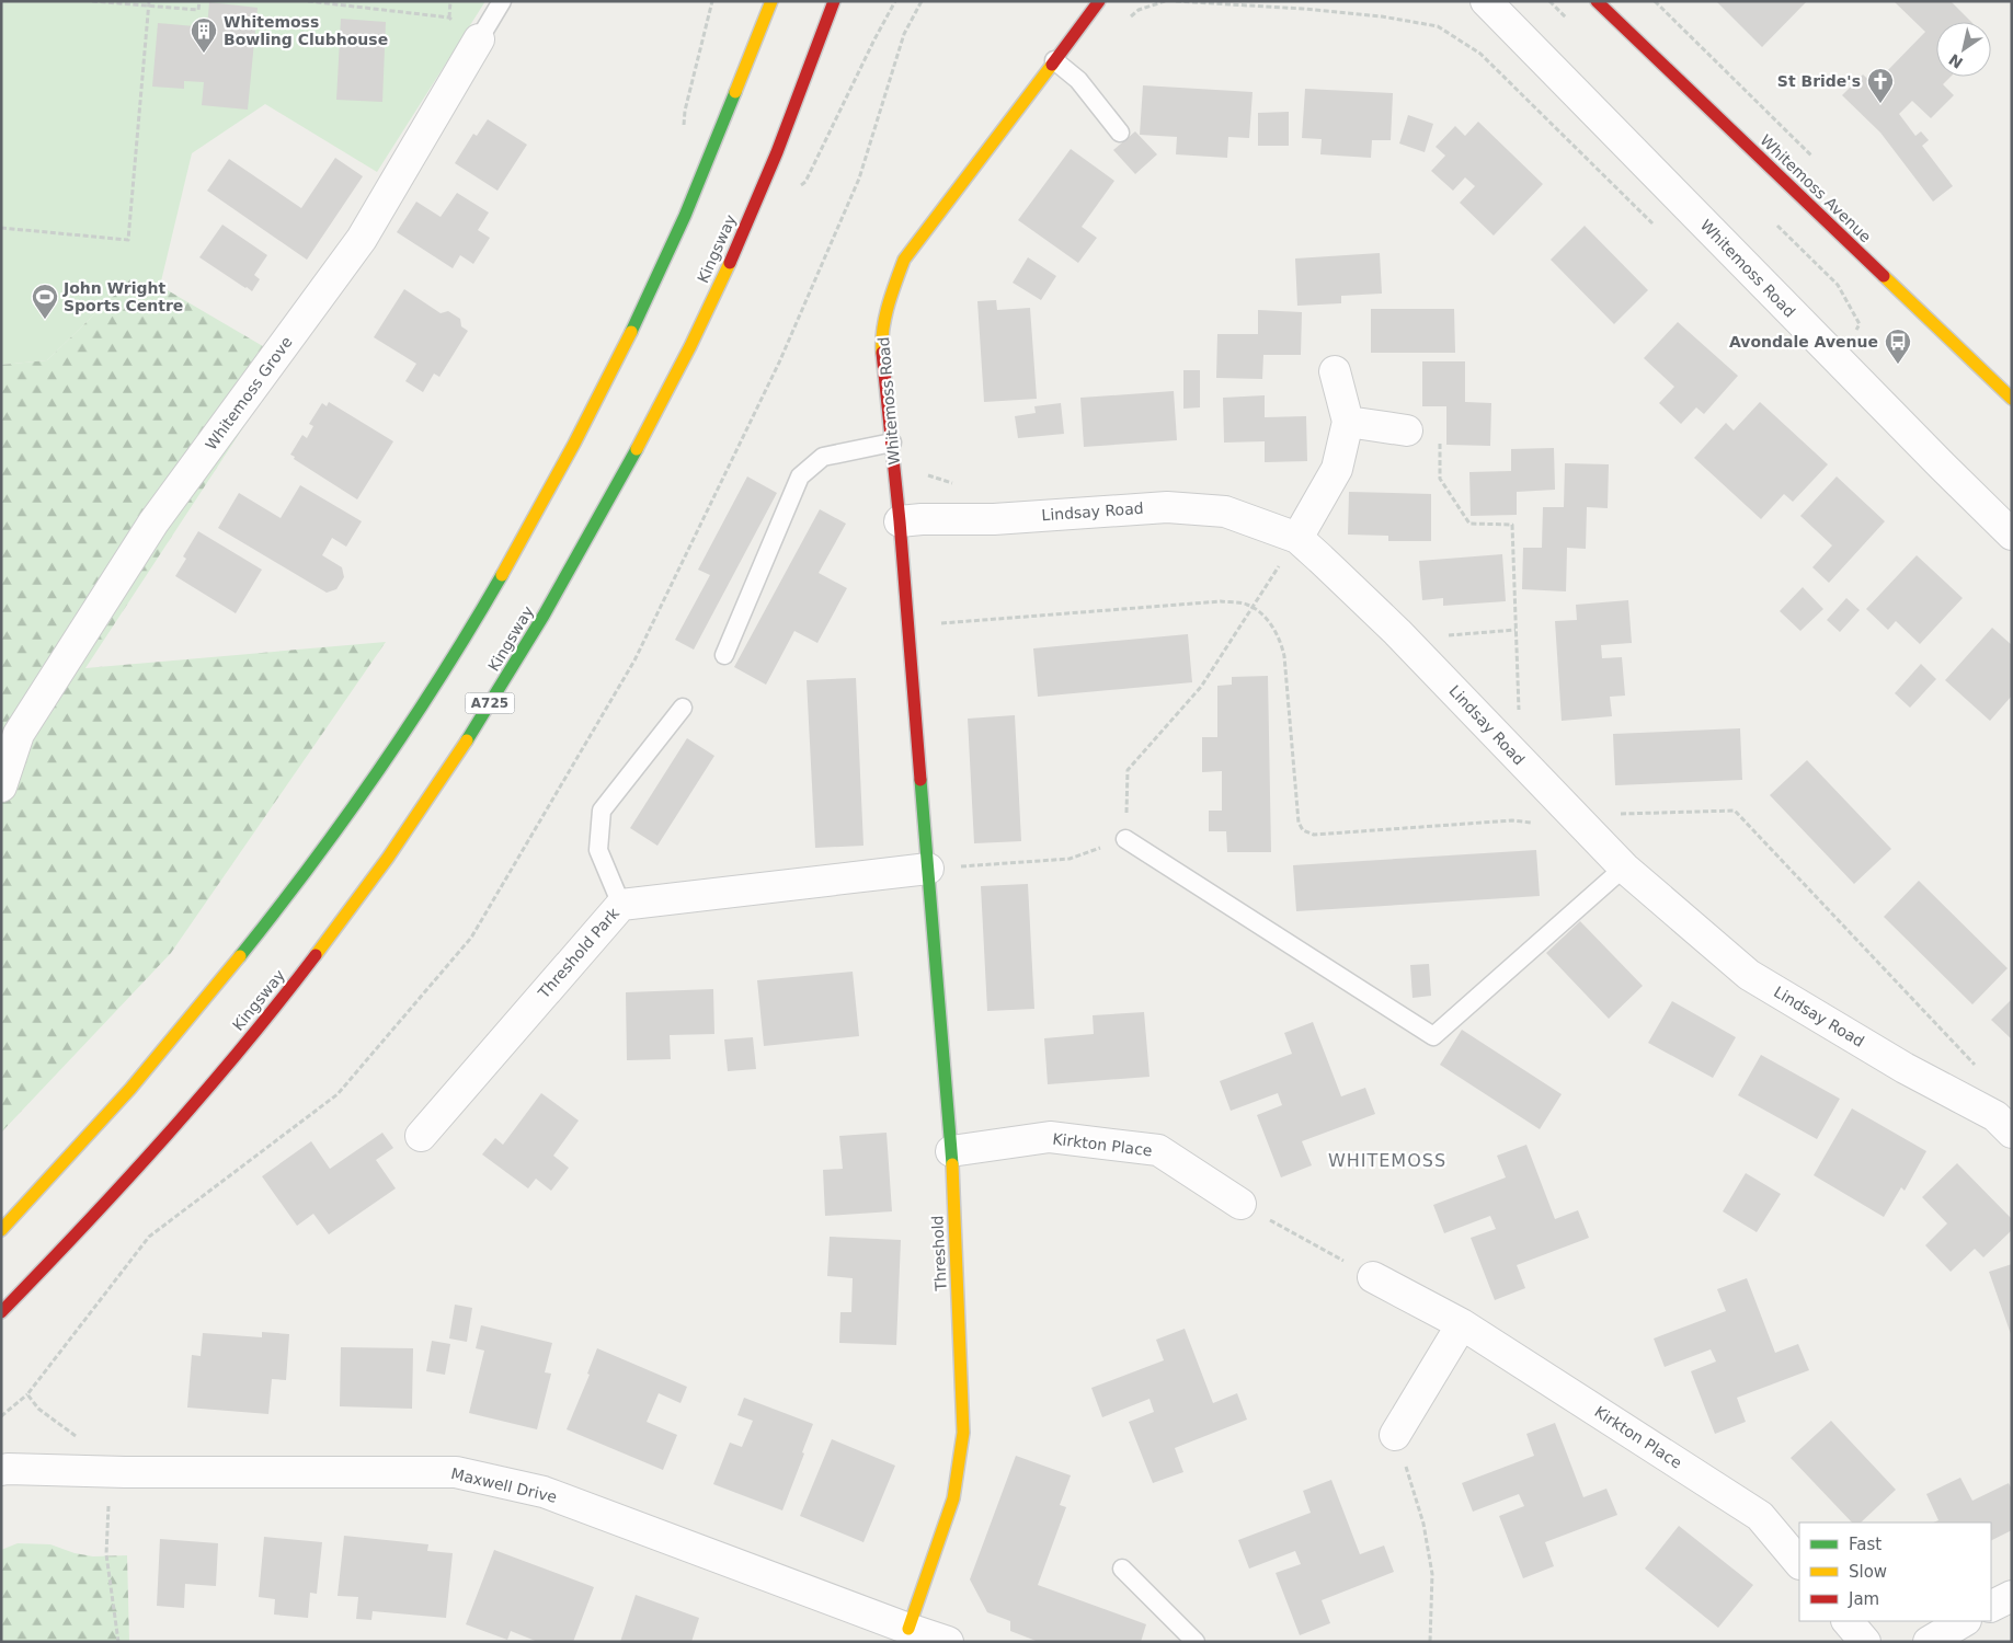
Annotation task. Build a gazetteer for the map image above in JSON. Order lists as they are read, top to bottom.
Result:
{
  "streets": {
    "main road": [
      "Whitemoss Avenue",
      "Kingsway",
      "Whitemoss Road",
      "A725",
      "Threshold"
    ],
    "street": [
      "Whitemoss Grove",
      "Lindsay Road",
      "Threshold Park",
      "Kirkton Place",
      "Maxwell Drive"
    ]
  },
  "crossings": [
    ["Whitemoss Road", "Lindsay Road"],
    ["Whitemoss Road", "Threshold Park"],
    ["Whitemoss Road", "Threshold"],
    ["Threshold Park", "Threshold"],
    ["Kirkton Place", "Threshold"],
    ["Threshold", "Maxwell Drive"]
  ],
  "districts": ["WHITEMOSS"],
  "places": {
    "building": ["Whitemoss Bowling Clubhouse"],
    "church": ["St Bride's"],
    "sports": ["John Wright Sports Centre"],
    "bus stop": ["Avondale Avenue"]
  },
  "legend": ["Fast", "Slow", "Jam"],
  "north": "bottom left"
}
